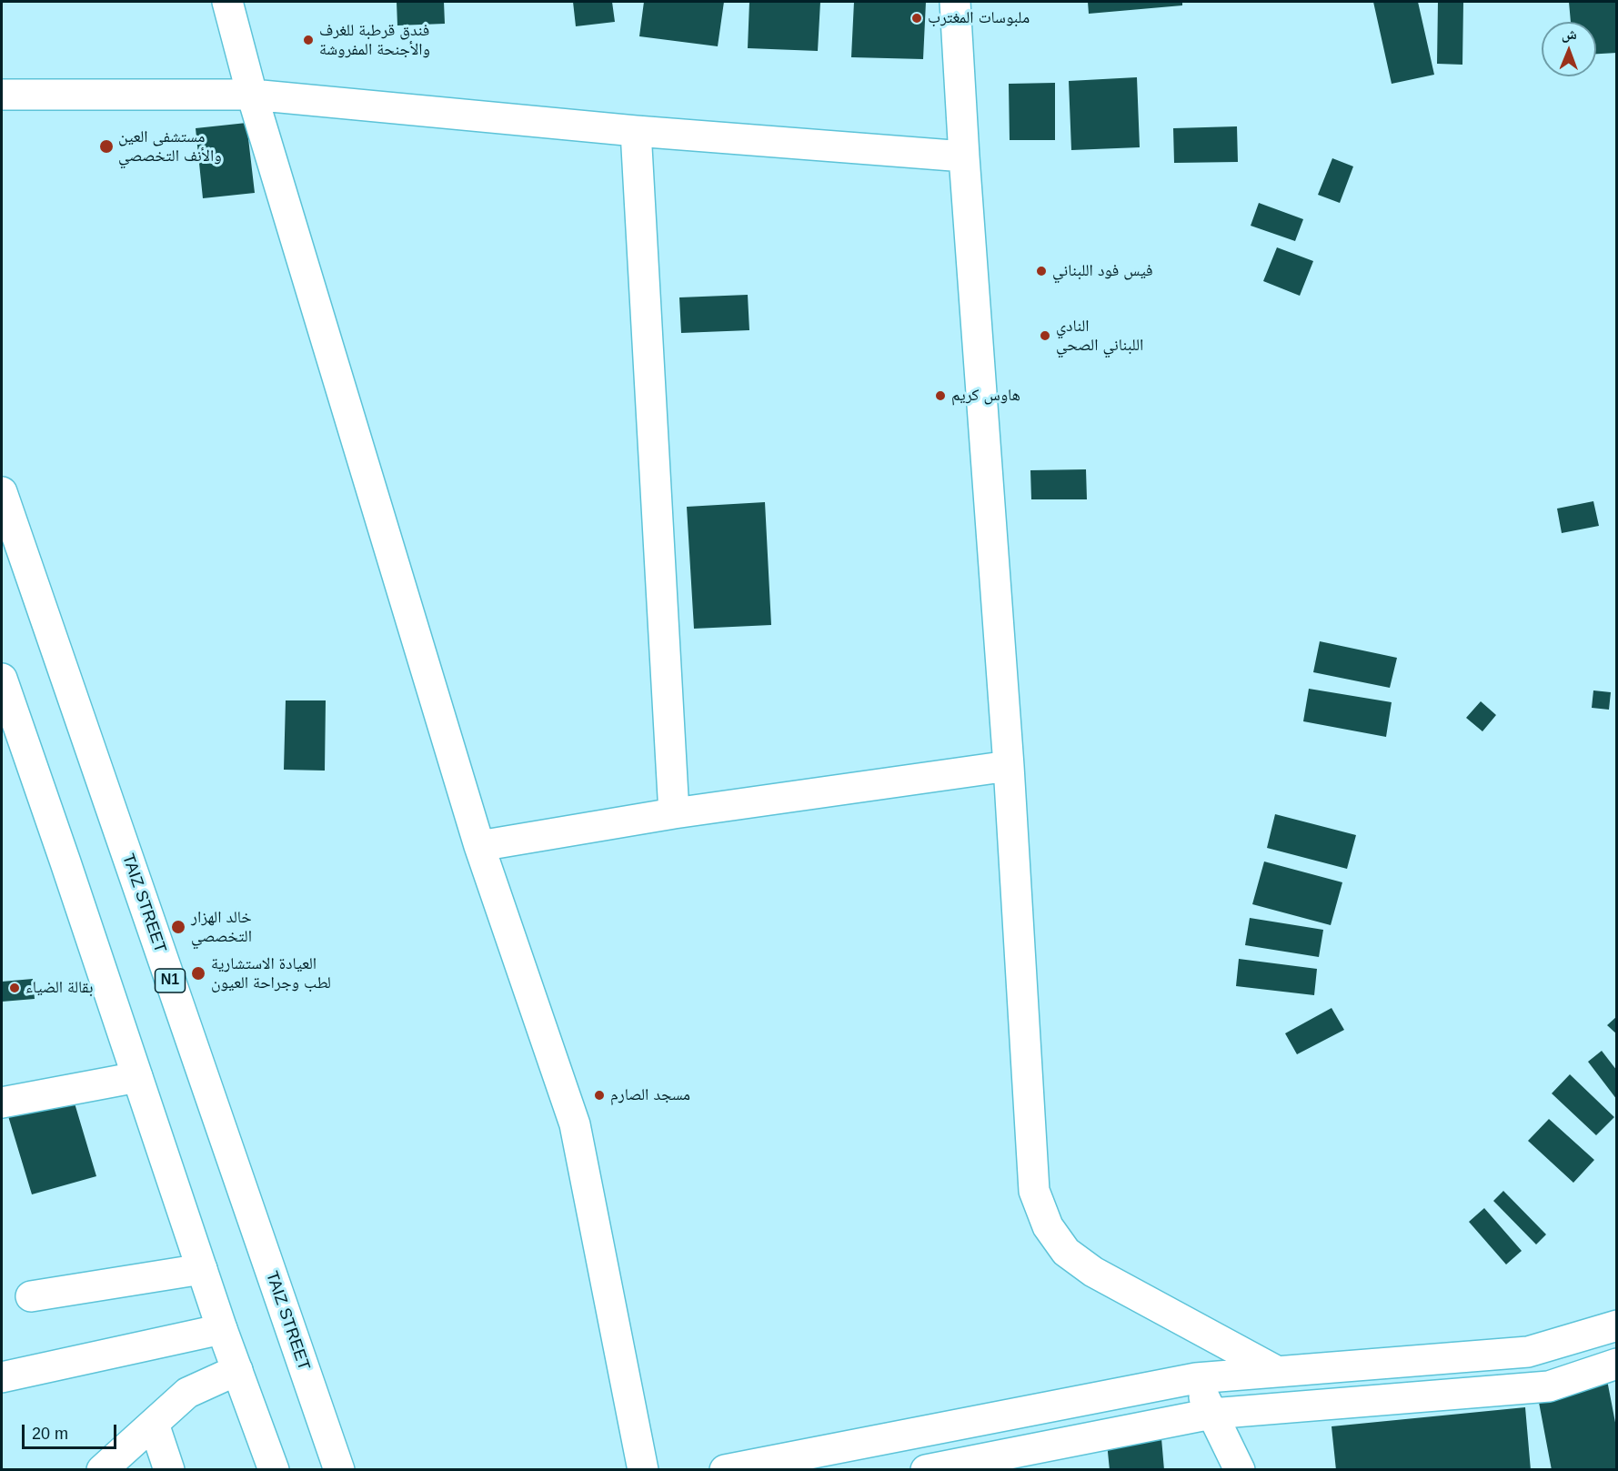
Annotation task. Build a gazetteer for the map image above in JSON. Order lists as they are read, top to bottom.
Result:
{
  "streets": {
    "main road": ["TAIZ STREET", "N1"]
  },
  "places": [
    "ملبوسات المغترب",
    "فندق قرطبة للغرف والأجنحة المفروشة",
    "مستشفى العين والأنف التخصصي",
    "فيس فود اللبناني",
    "النادي اللبناني الصحي",
    "هاوس كريم",
    "خالد الهزار التخصصي",
    "العيادة الاستشارية لطب وجراحة العيون",
    "بقالة الضياء",
    "مسجد الصارم"
  ],
  "scale_bar": "20 m",
  "north": "top"
}
